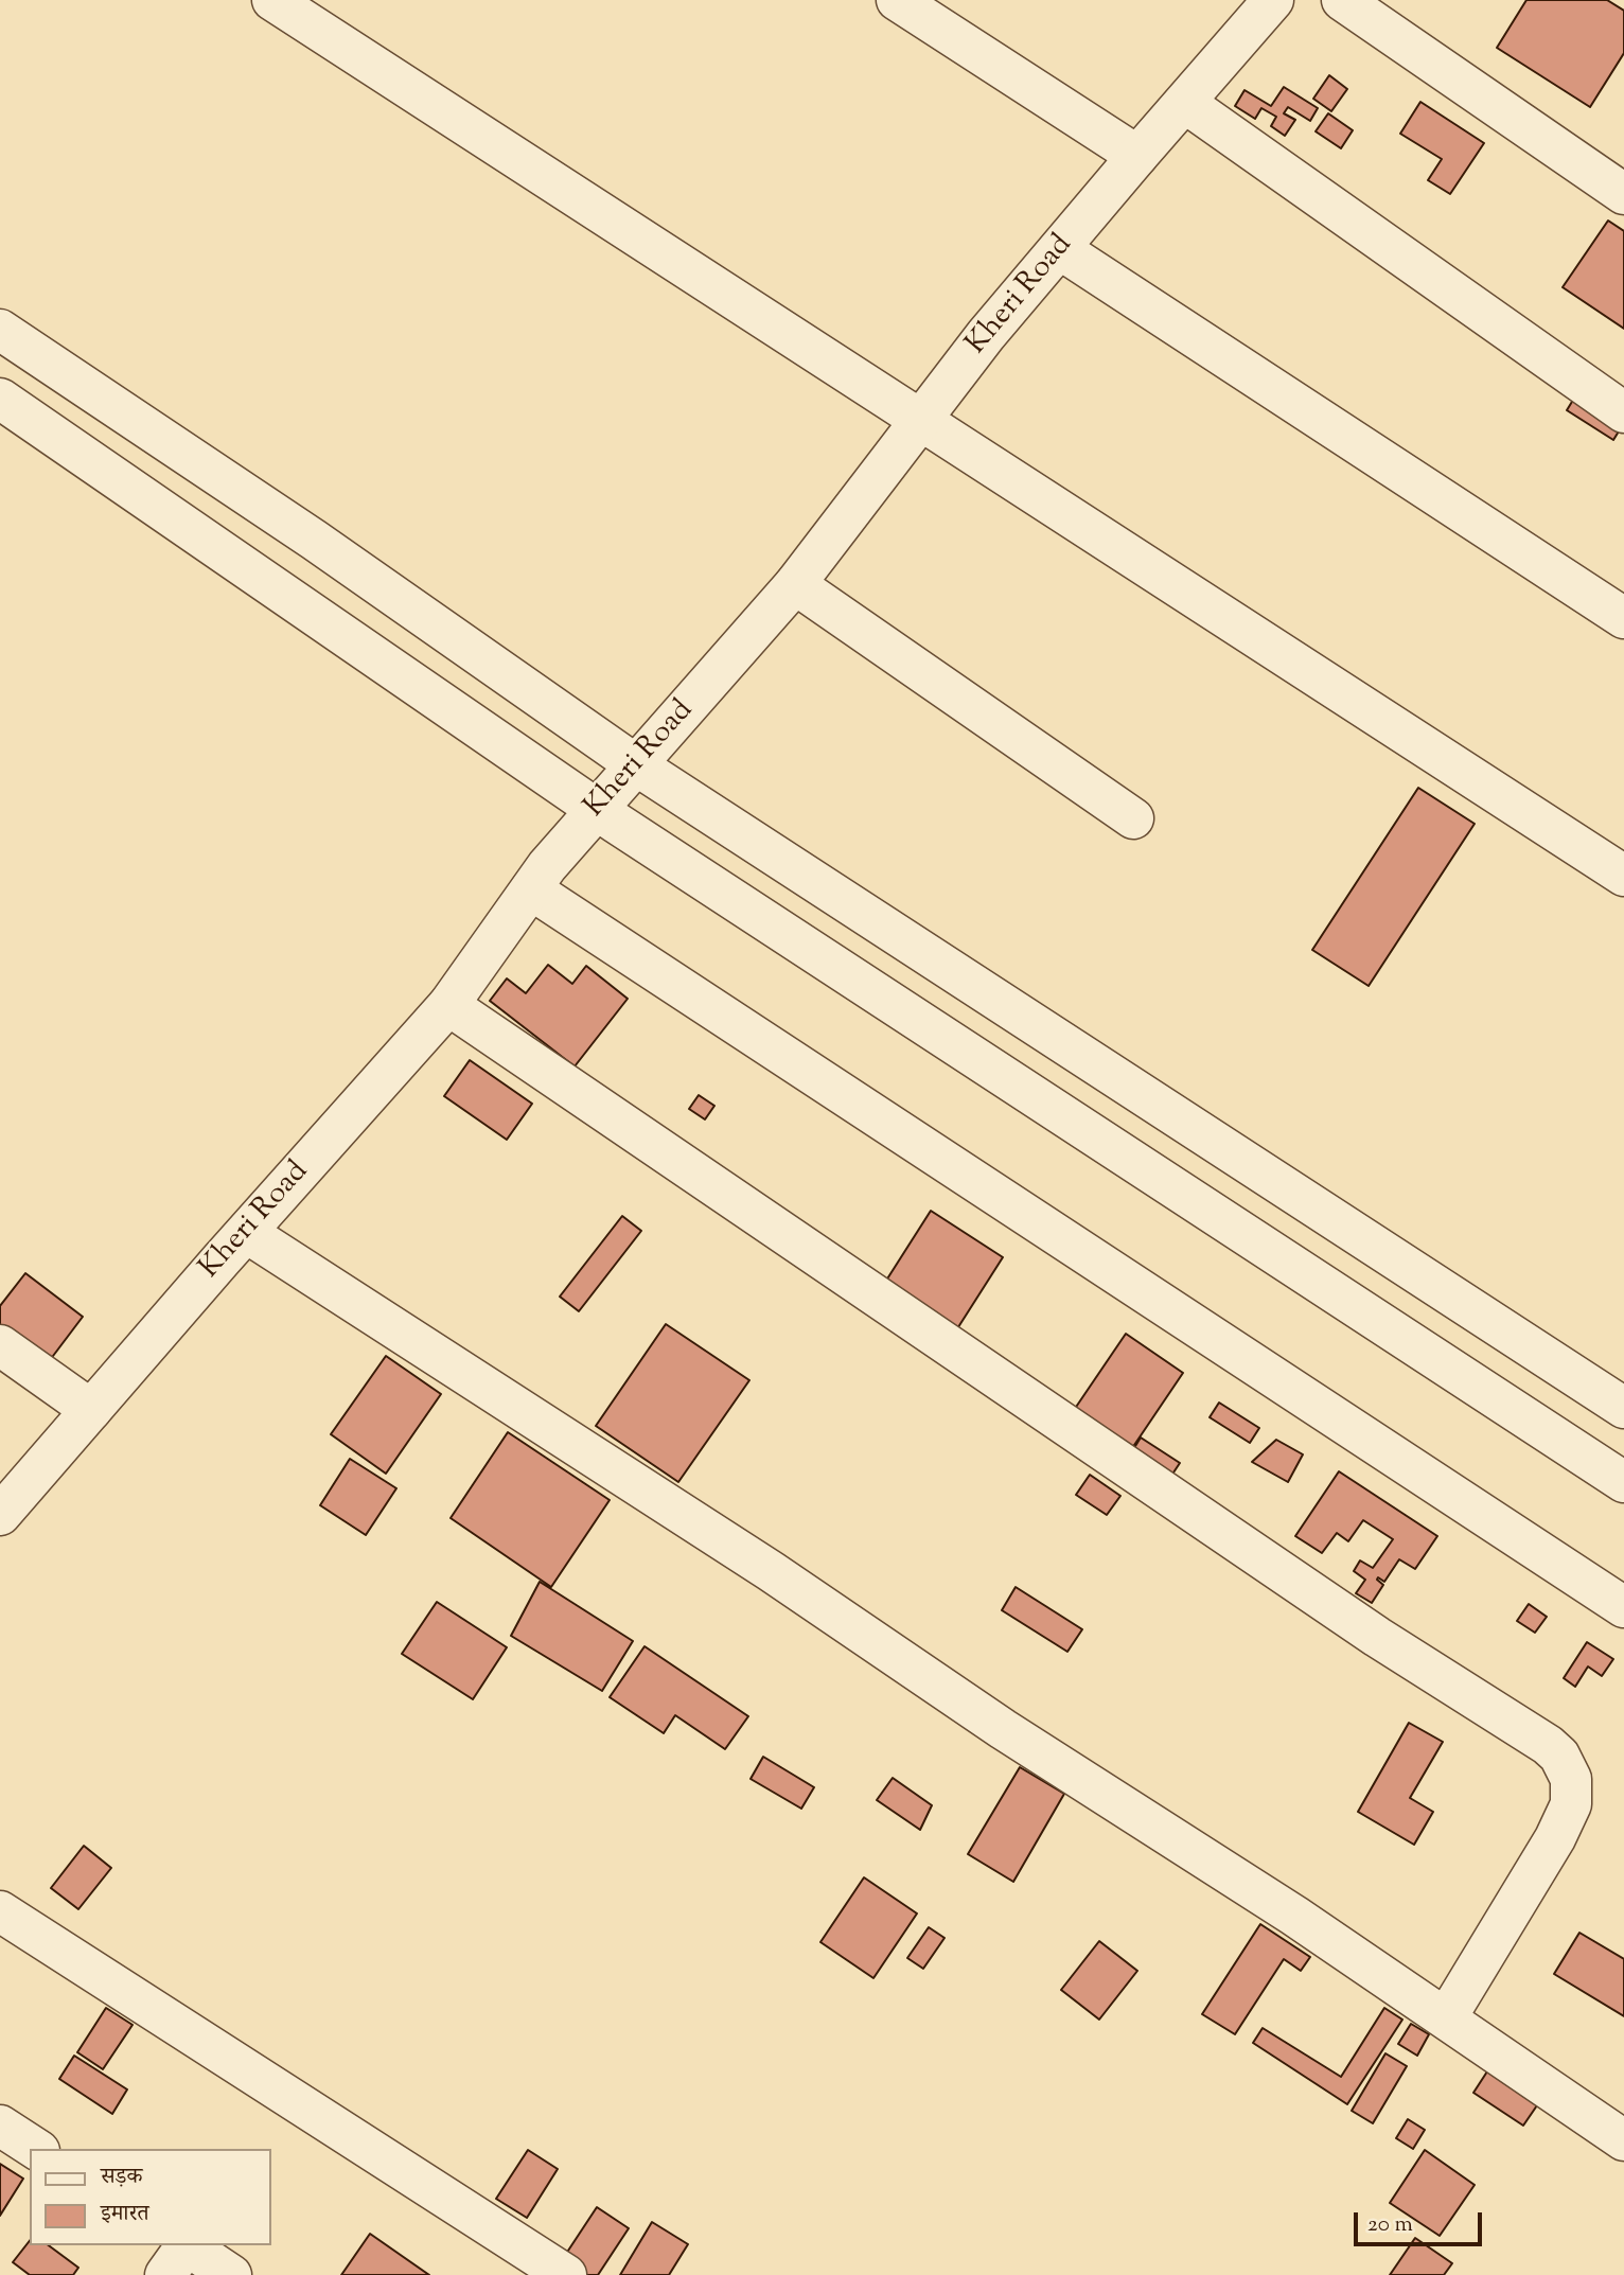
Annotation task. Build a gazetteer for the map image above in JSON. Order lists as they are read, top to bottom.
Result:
{
  "streets": {
    "street": ["Kheri Road"]
  },
  "legend": ["सड़क", "इमारत"],
  "scale_bar": "20 m"
}
